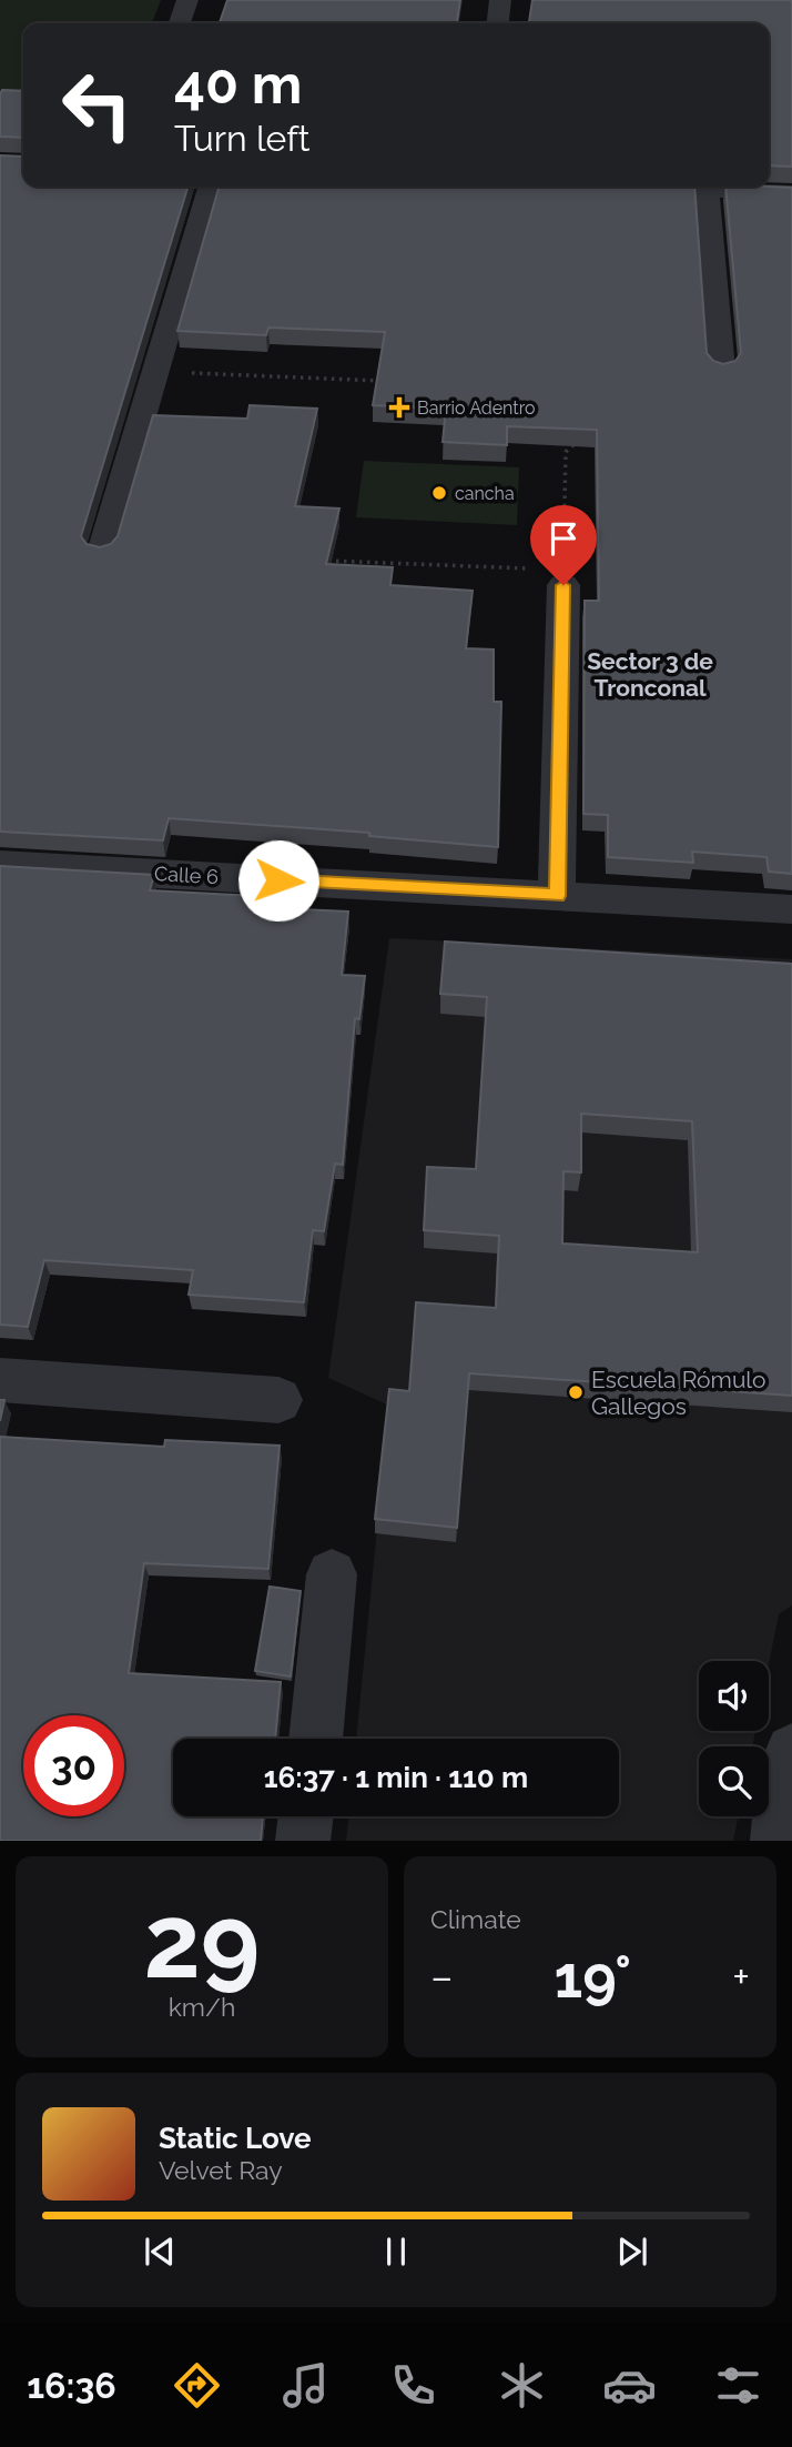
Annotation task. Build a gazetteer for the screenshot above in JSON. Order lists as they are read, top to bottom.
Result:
{
  "streets": {
    "street": ["Calle 6"]
  },
  "districts": ["Sector 3 de Tronconal"],
  "places": {
    "health": ["Barrio Adentro"],
    "other": ["cancha", "Escuela Rómulo Gallegos"]
  },
  "page": {
    "turn": ["40 m", "Turn left"],
    "limit": "30",
    "trip": "16:37 · 1 min · 110 m",
    "tile": [
      ["29", "km/h"],
      "Climate"
    ],
    "heat": ["−", "19°", "+"],
    "song": ["Static Love", "Velvet Ray"],
    "tabs": "16:36"
  }
}
